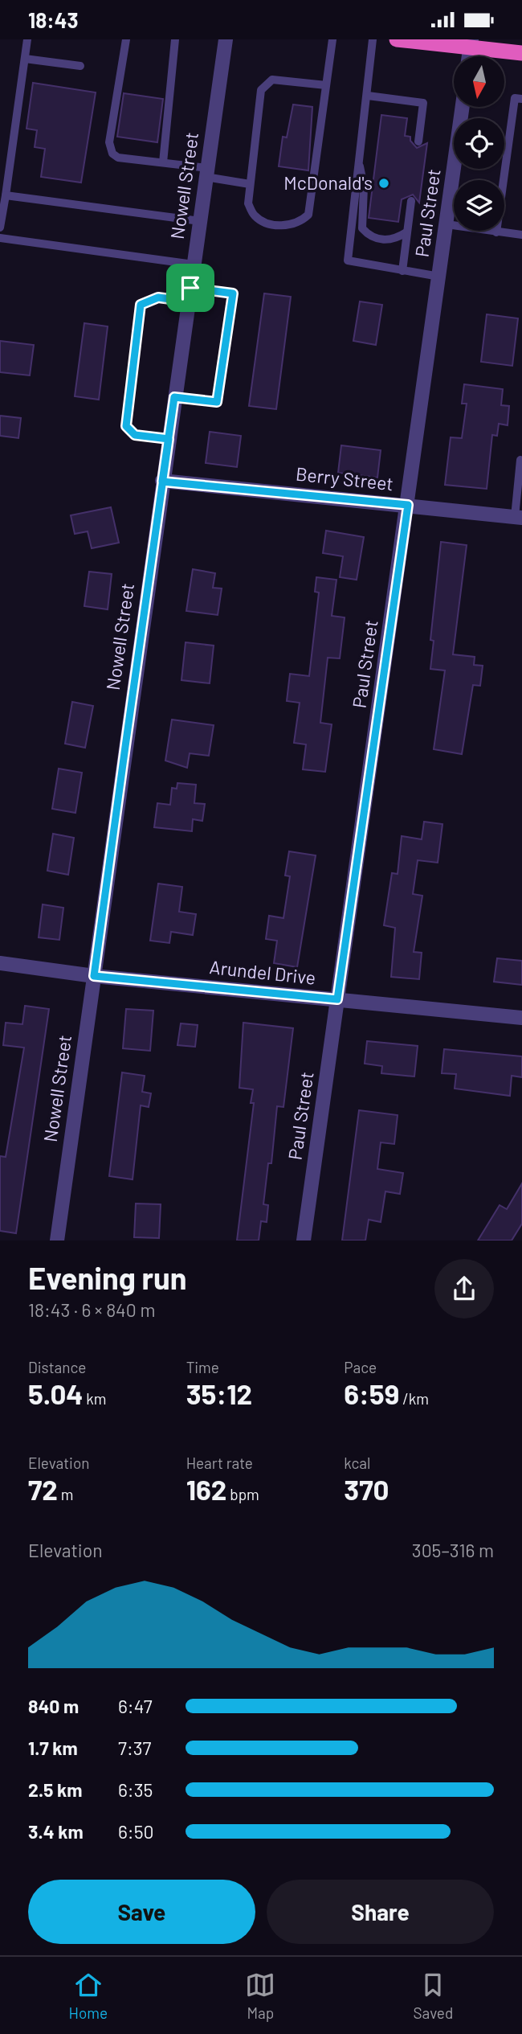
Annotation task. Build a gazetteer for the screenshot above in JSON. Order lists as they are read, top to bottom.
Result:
{
  "streets": {
    "street": [
      "Nowell Street",
      "Paul Street",
      "Berry Street",
      "Arundel Drive"
    ]
  },
  "crossings": [
    ["Nowell Street", "Berry Street"],
    ["Nowell Street", "Arundel Drive"],
    ["Paul Street", "Berry Street"],
    ["Paul Street", "Arundel Drive"]
  ],
  "places": ["McDonald's"],
  "north": "bottom",
  "page": {
    "status": "18:43",
    "heading": ["Evening run", "18:43 · 6 × 840 m"],
    "stats": [
      ["Distance", "5.04 km"],
      ["Time", "35:12"],
      ["Pace", "6:59 /km"],
      ["Elevation", "72 m"],
      ["Heart rate", "162 bpm"],
      ["kcal", "370"]
    ],
    "chart": ["Elevation", "305–316 m"],
    "list": [
      {
        "name": "840 m",
        "note": "6:47"
      },
      {
        "name": "1.7 km",
        "note": "7:37"
      },
      {
        "name": "2.5 km",
        "note": "6:35"
      },
      {
        "name": "3.4 km",
        "note": "6:50"
      }
    ],
    "buttons": ["Save", "Share"],
    "tabs": ["Home", "Map", "Saved"]
  }
}
